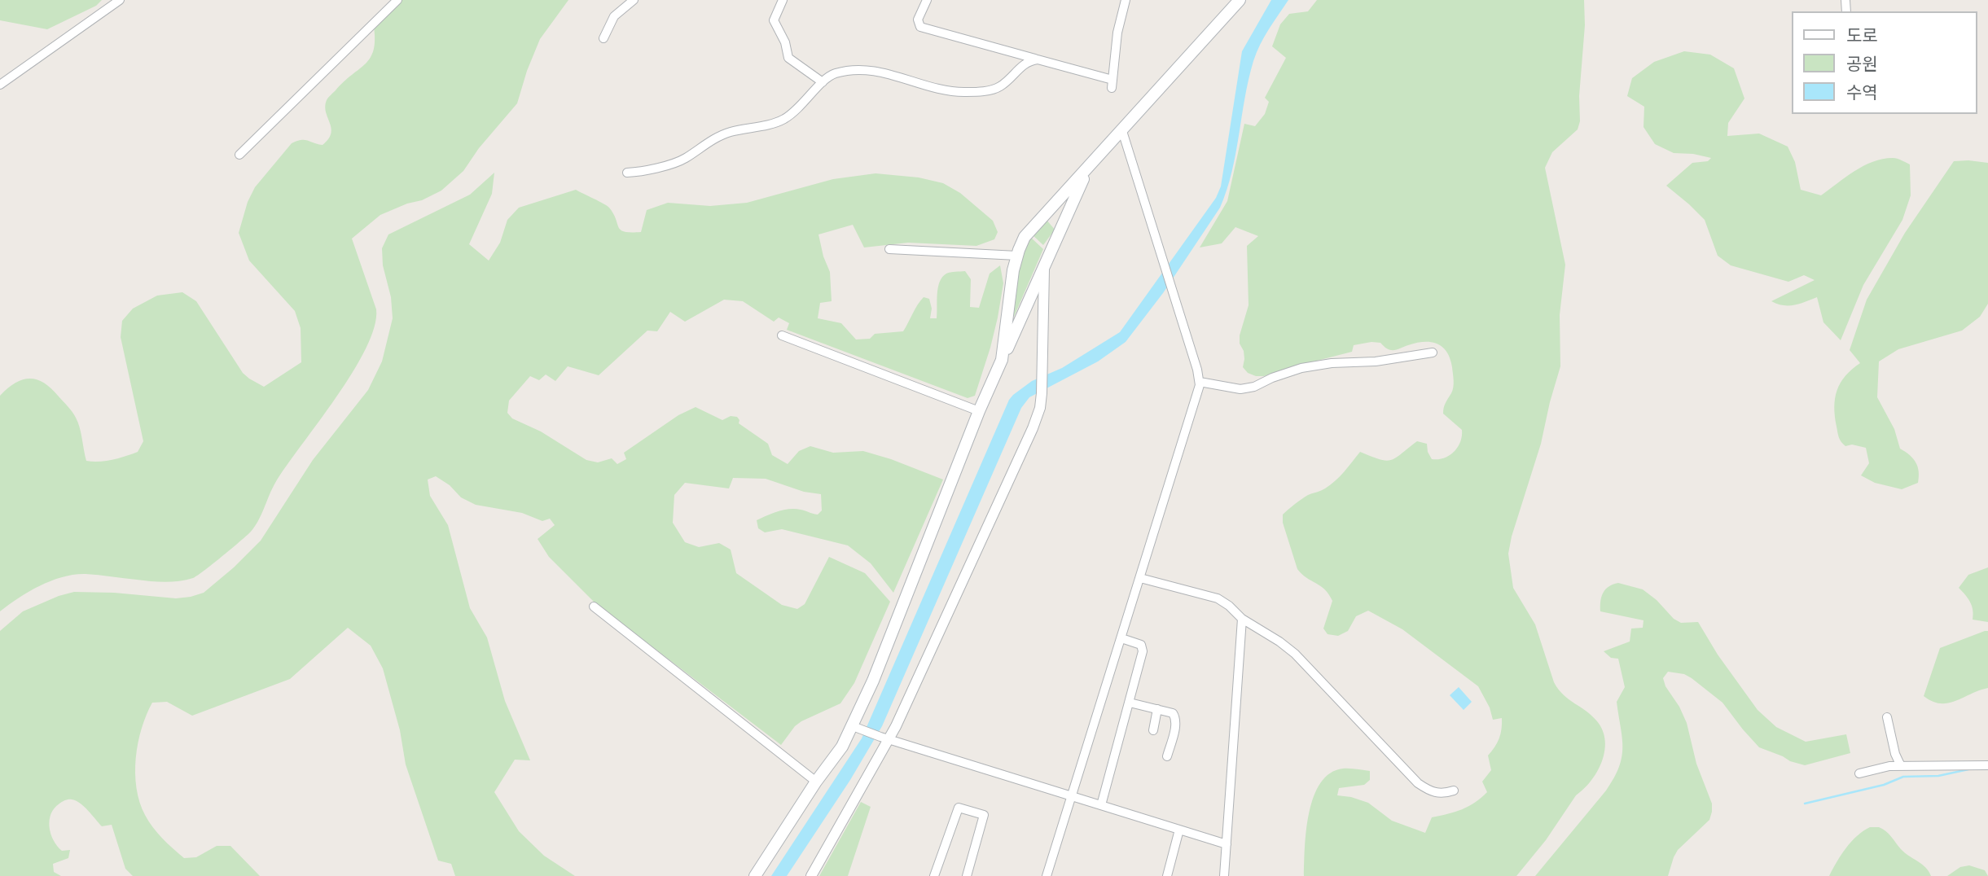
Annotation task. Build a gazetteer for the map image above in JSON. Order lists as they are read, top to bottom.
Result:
{
  "legend": ["도로", "공원", "수역"]
}
